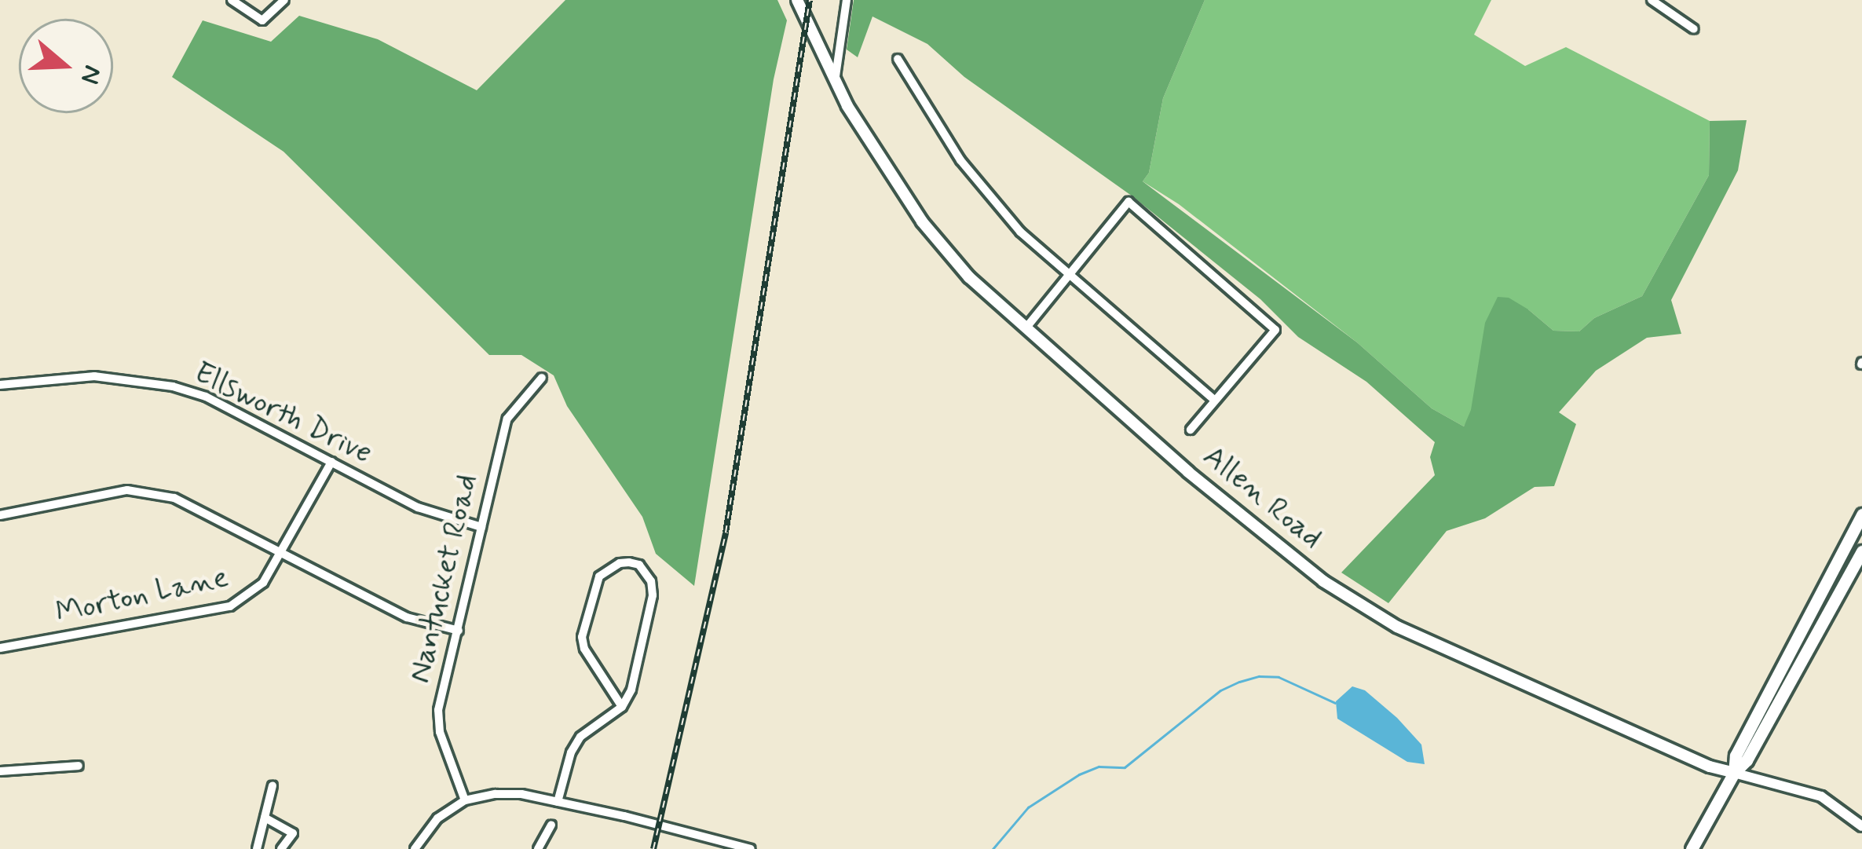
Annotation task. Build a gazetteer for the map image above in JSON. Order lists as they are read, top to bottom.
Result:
{
  "streets": {
    "main road": ["Allen Road"],
    "street": ["Ellsworth Drive", "Nantucket Road", "Morton Lane"]
  },
  "crossings": [
    ["Ellsworth Drive", "Nantucket Road"],
    ["Ellsworth Drive", "Morton Lane"]
  ],
  "north": "right"
}
